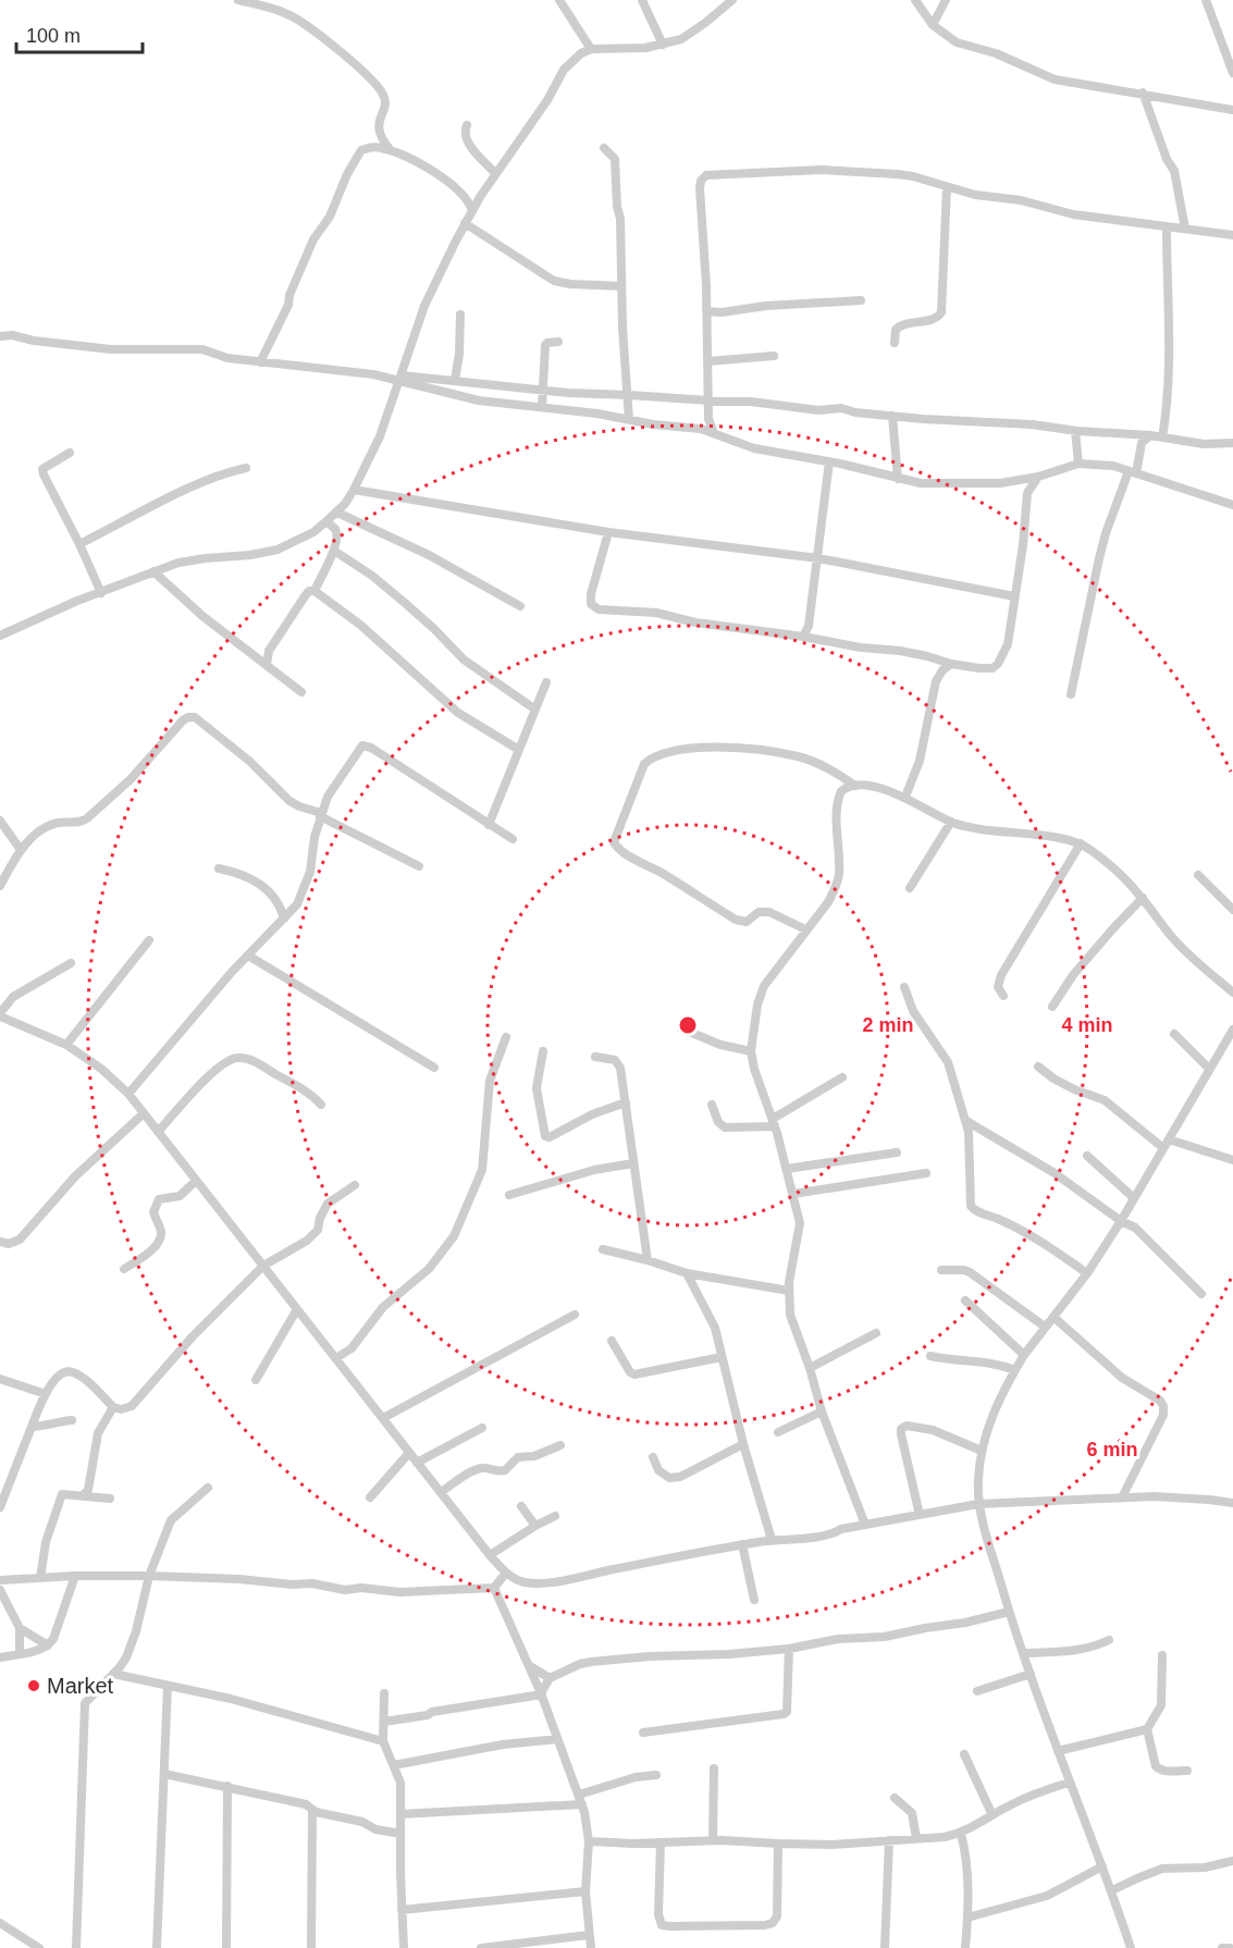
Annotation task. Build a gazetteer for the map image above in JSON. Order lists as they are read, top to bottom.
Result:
{
  "places": ["Market"],
  "scale_bar": "100 m",
  "rings": ["2 min", "4 min", "6 min"]
}
